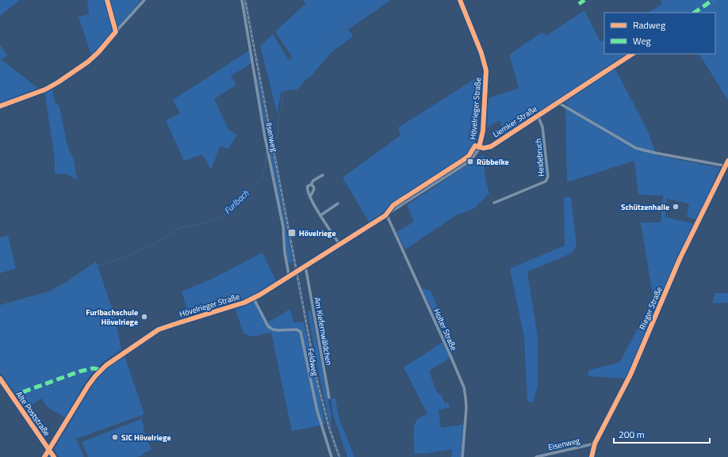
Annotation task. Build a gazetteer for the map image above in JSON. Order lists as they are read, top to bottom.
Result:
{
  "streets": {
    "main road": ["Hövelrieger Straße", "Alte Poststraße"],
    "street": [
      "Liemker Straße",
      "Ilsenweg",
      "Heidebruch",
      "Rieger Straße",
      "Holter Straße",
      "Am Kiefernwäldchen",
      "Feldweg",
      "Eisenweg"
    ]
  },
  "crossings": [
    ["Hövelrieger Straße", "Liemker Straße"],
    ["Hövelrieger Straße", "Ilsenweg"],
    ["Hövelrieger Straße", "Holter Straße"],
    ["Hövelrieger Straße", "Am Kiefernwäldchen"],
    ["Hövelrieger Straße", "Feldweg"],
    ["Hövelrieger Straße", "Alte Poststraße"],
    ["Liemker Straße", "Heidebruch"],
    ["Liemker Straße", "Rieger Straße"],
    ["Rieger Straße", "Eisenweg"]
  ],
  "water": ["Furlbach"],
  "places": {
    "transit": ["Rübbelke", "Hövelriege"],
    "other": ["Schützenhalle", "Furlbachschule Hövelriege", "SJC Hövelriege"]
  },
  "legend": ["Radweg", "Weg"],
  "scale_bar": "200 m"
}
